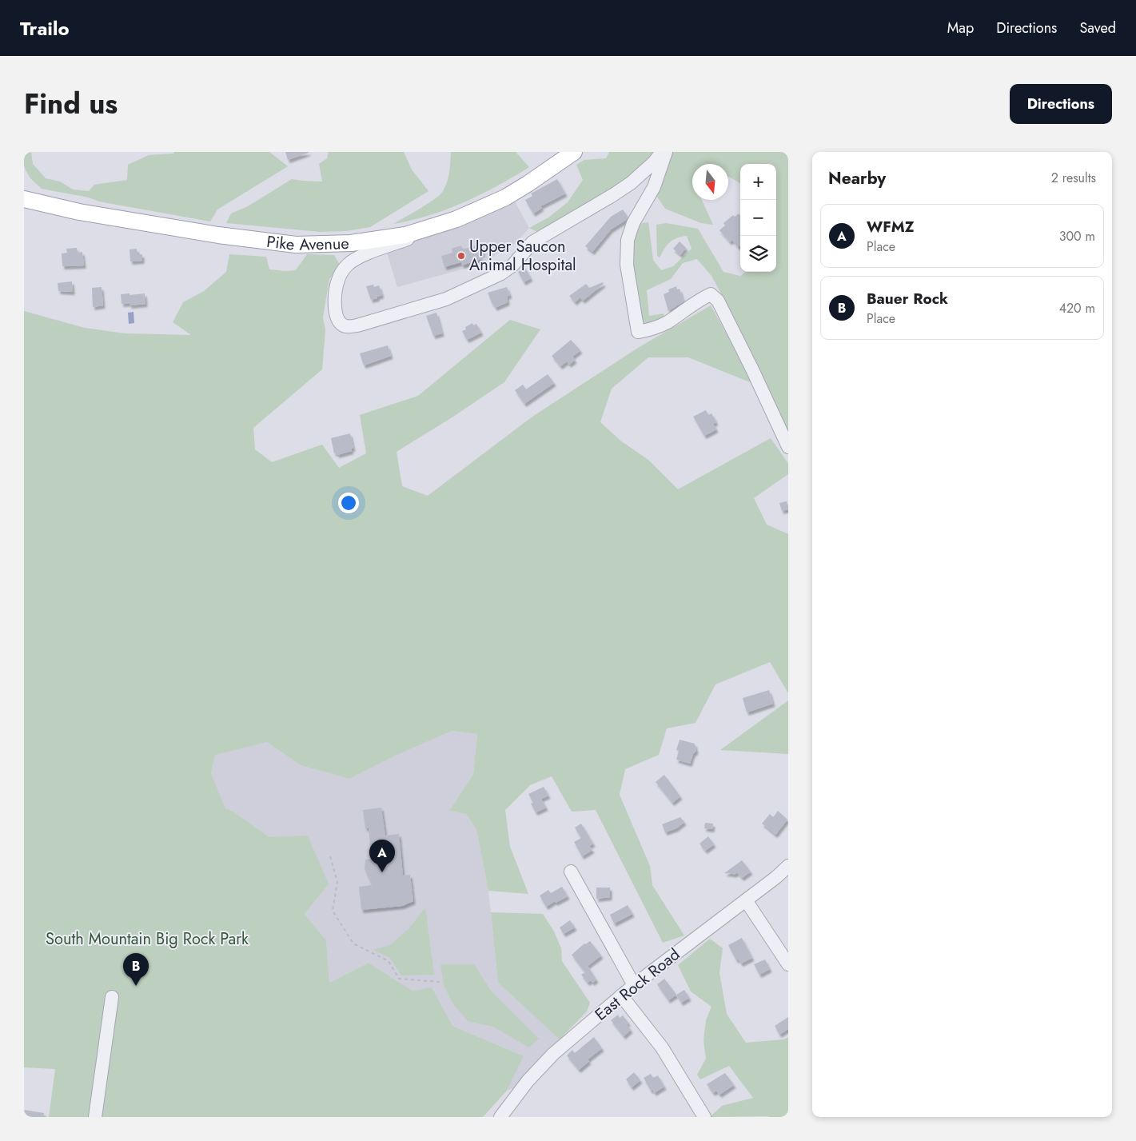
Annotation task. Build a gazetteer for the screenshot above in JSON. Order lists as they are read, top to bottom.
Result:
{
  "streets": {
    "main road": ["Pike Avenue"],
    "street": ["East Rock Road"]
  },
  "parks": ["South Mountain Big Rock Park"],
  "places": ["Upper Saucon Animal Hospital"],
  "north": "bottom",
  "page": {
    "header": "Trailo",
    "nav": ["Map", "Directions", "Saved"],
    "title": "Find us",
    "buttons": "Directions",
    "heading": ["Nearby", "2 results"],
    "map_buttons": ["+", "−"],
    "list": [
      {
        "mark": "A",
        "name": "WFMZ",
        "note": "Place",
        "value": "300 m"
      },
      {
        "mark": "B",
        "name": "Bauer Rock",
        "note": "Place",
        "value": "420 m"
      }
    ],
    "pins": ["A", "B"]
  }
}
